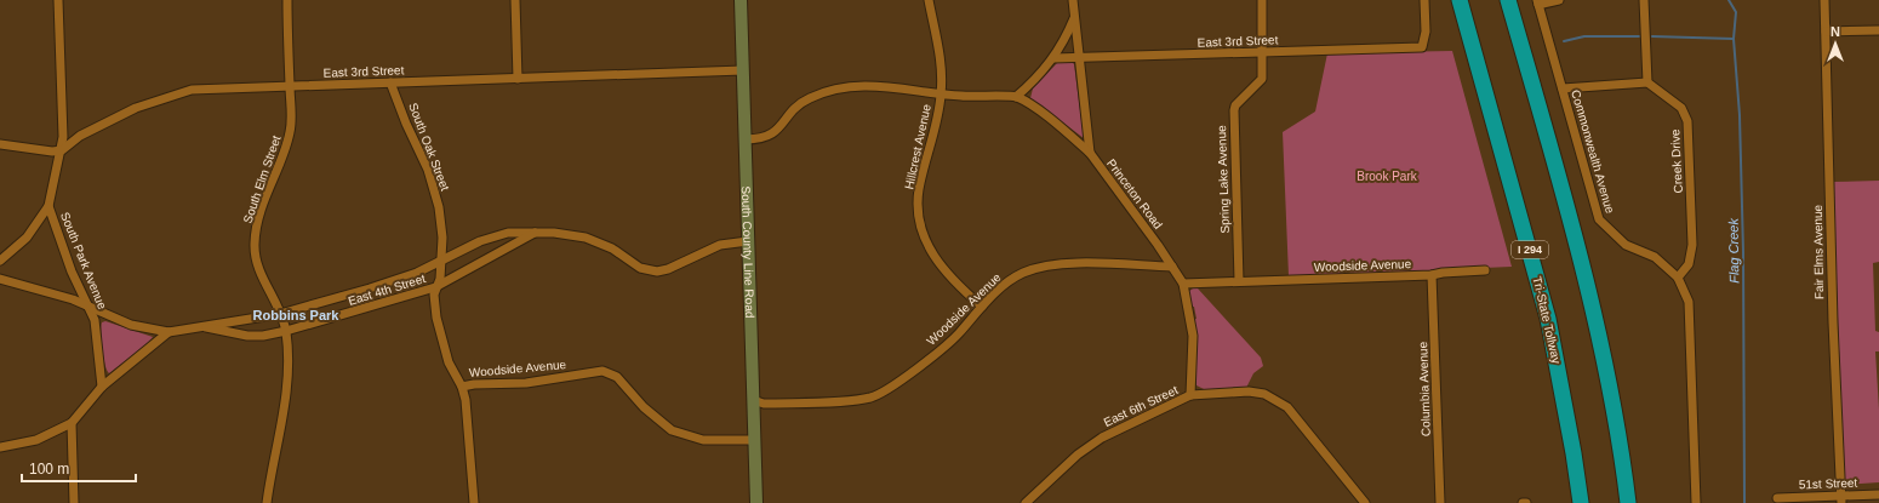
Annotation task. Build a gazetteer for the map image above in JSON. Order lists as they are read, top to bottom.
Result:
{
  "streets": {
    "highway": ["I 294", "Tri-State Tollway"],
    "main road": ["South County Line Road"],
    "street": [
      "East 3rd Street",
      "South Oak Street",
      "Hillcrest Avenue",
      "Commonwealth Avenue",
      "Creek Drive",
      "South Elm Street",
      "Spring Lake Avenue",
      "Princeton Road",
      "Fair Elms Avenue",
      "South Park Avenue",
      "Woodside Avenue",
      "East 4th Street",
      "Columbia Avenue",
      "East 6th Street",
      "51st Street"
    ]
  },
  "crossings": [
    ["East 3rd Street", "South Oak Street"],
    ["East 3rd Street", "South Elm Street"],
    ["East 3rd Street", "Spring Lake Avenue"],
    ["East 3rd Street", "South County Line Road"],
    ["East 3rd Street", "South Park Avenue"],
    ["South Oak Street", "Woodside Avenue"],
    ["South Oak Street", "East 4th Street"],
    ["Hillcrest Avenue", "Woodside Avenue"],
    ["Commonwealth Avenue", "Creek Drive"],
    ["South Elm Street", "East 4th Street"],
    ["Spring Lake Avenue", "Woodside Avenue"],
    ["Princeton Road", "Woodside Avenue"],
    ["Princeton Road", "East 6th Street"],
    ["South County Line Road", "Woodside Avenue"],
    ["South County Line Road", "East 4th Street"],
    ["Fair Elms Avenue", "51st Street"],
    ["South Park Avenue", "East 4th Street"],
    ["Woodside Avenue", "Columbia Avenue"]
  ],
  "districts": ["Robbins Park"],
  "water": ["Flag Creek"],
  "parks": ["Brook Park"],
  "scale_bar": "100 m",
  "north": "top"
}
